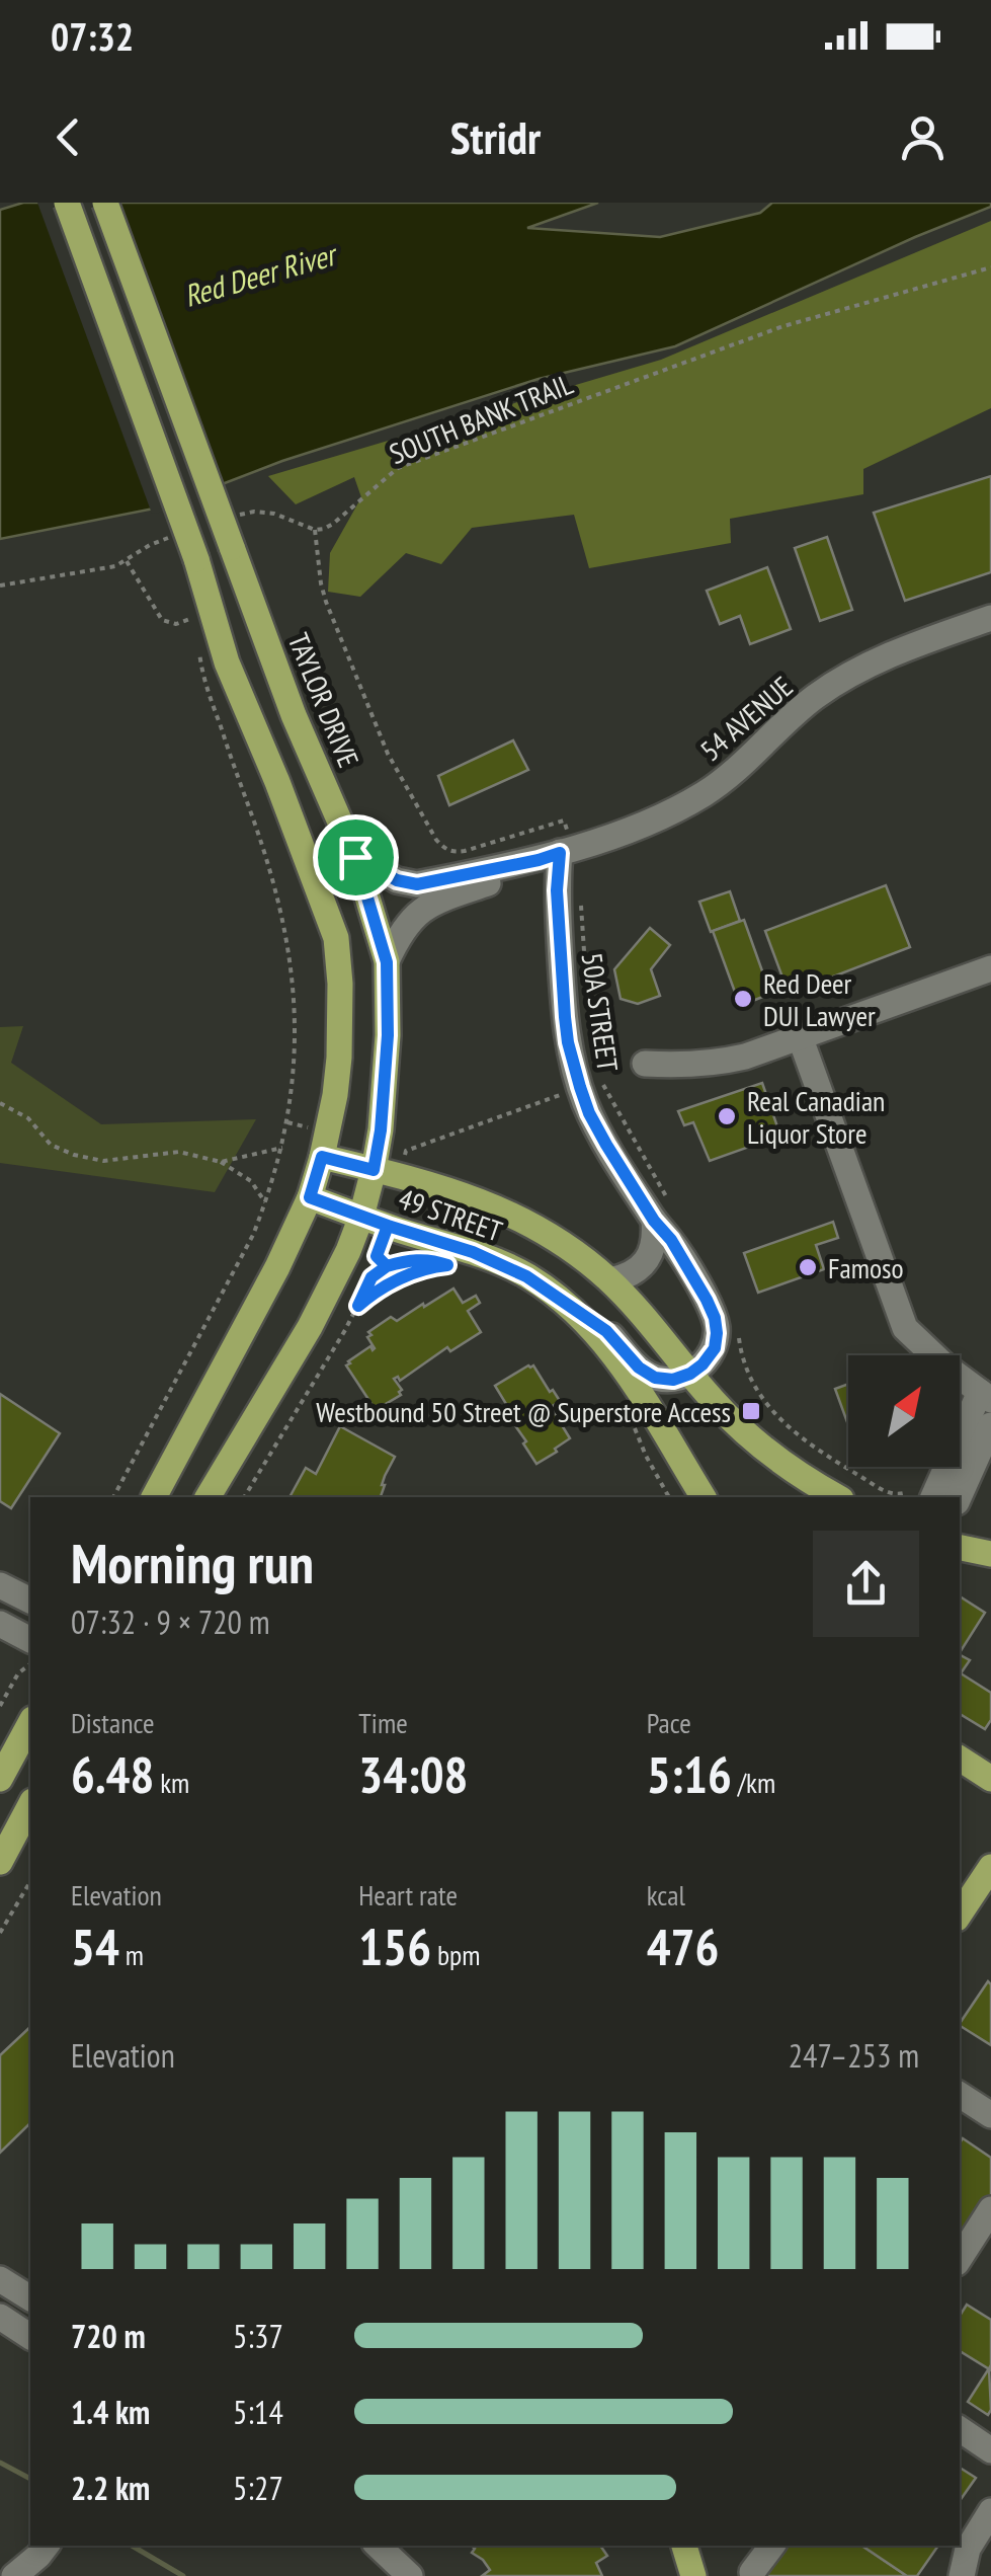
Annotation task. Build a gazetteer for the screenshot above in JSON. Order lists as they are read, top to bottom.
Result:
{
  "streets": {
    "main road": ["TAYLOR DRIVE", "49 STREET"],
    "street": ["54 AVENUE", "50A STREET"],
    "path": ["SOUTH BANK TRAIL"]
  },
  "crossings": [
    ["TAYLOR DRIVE", "49 STREET"],
    ["54 AVENUE", "50A STREET"]
  ],
  "water": ["Red Deer River"],
  "places": {
    "other": ["Red Deer DUI Lawyer", "Real Canadian Liquor Store", "Famoso"],
    "transit": ["Westbound 50 Street @ Superstore Access"]
  },
  "north": "top right",
  "page": {
    "status": "07:32",
    "header": "Stridr",
    "heading": ["Morning run", "07:32 · 9 × 720 m"],
    "stats": [
      ["Distance", "6.48 km"],
      ["Time", "34:08"],
      ["Pace", "5:16 /km"],
      ["Elevation", "54 m"],
      ["Heart rate", "156 bpm"],
      ["kcal", "476"]
    ],
    "chart": ["Elevation", "247–253 m"],
    "list": [
      {
        "name": "720 m",
        "note": "5:37"
      },
      {
        "name": "1.4 km",
        "note": "5:14"
      },
      {
        "name": "2.2 km",
        "note": "5:27"
      }
    ]
  }
}
